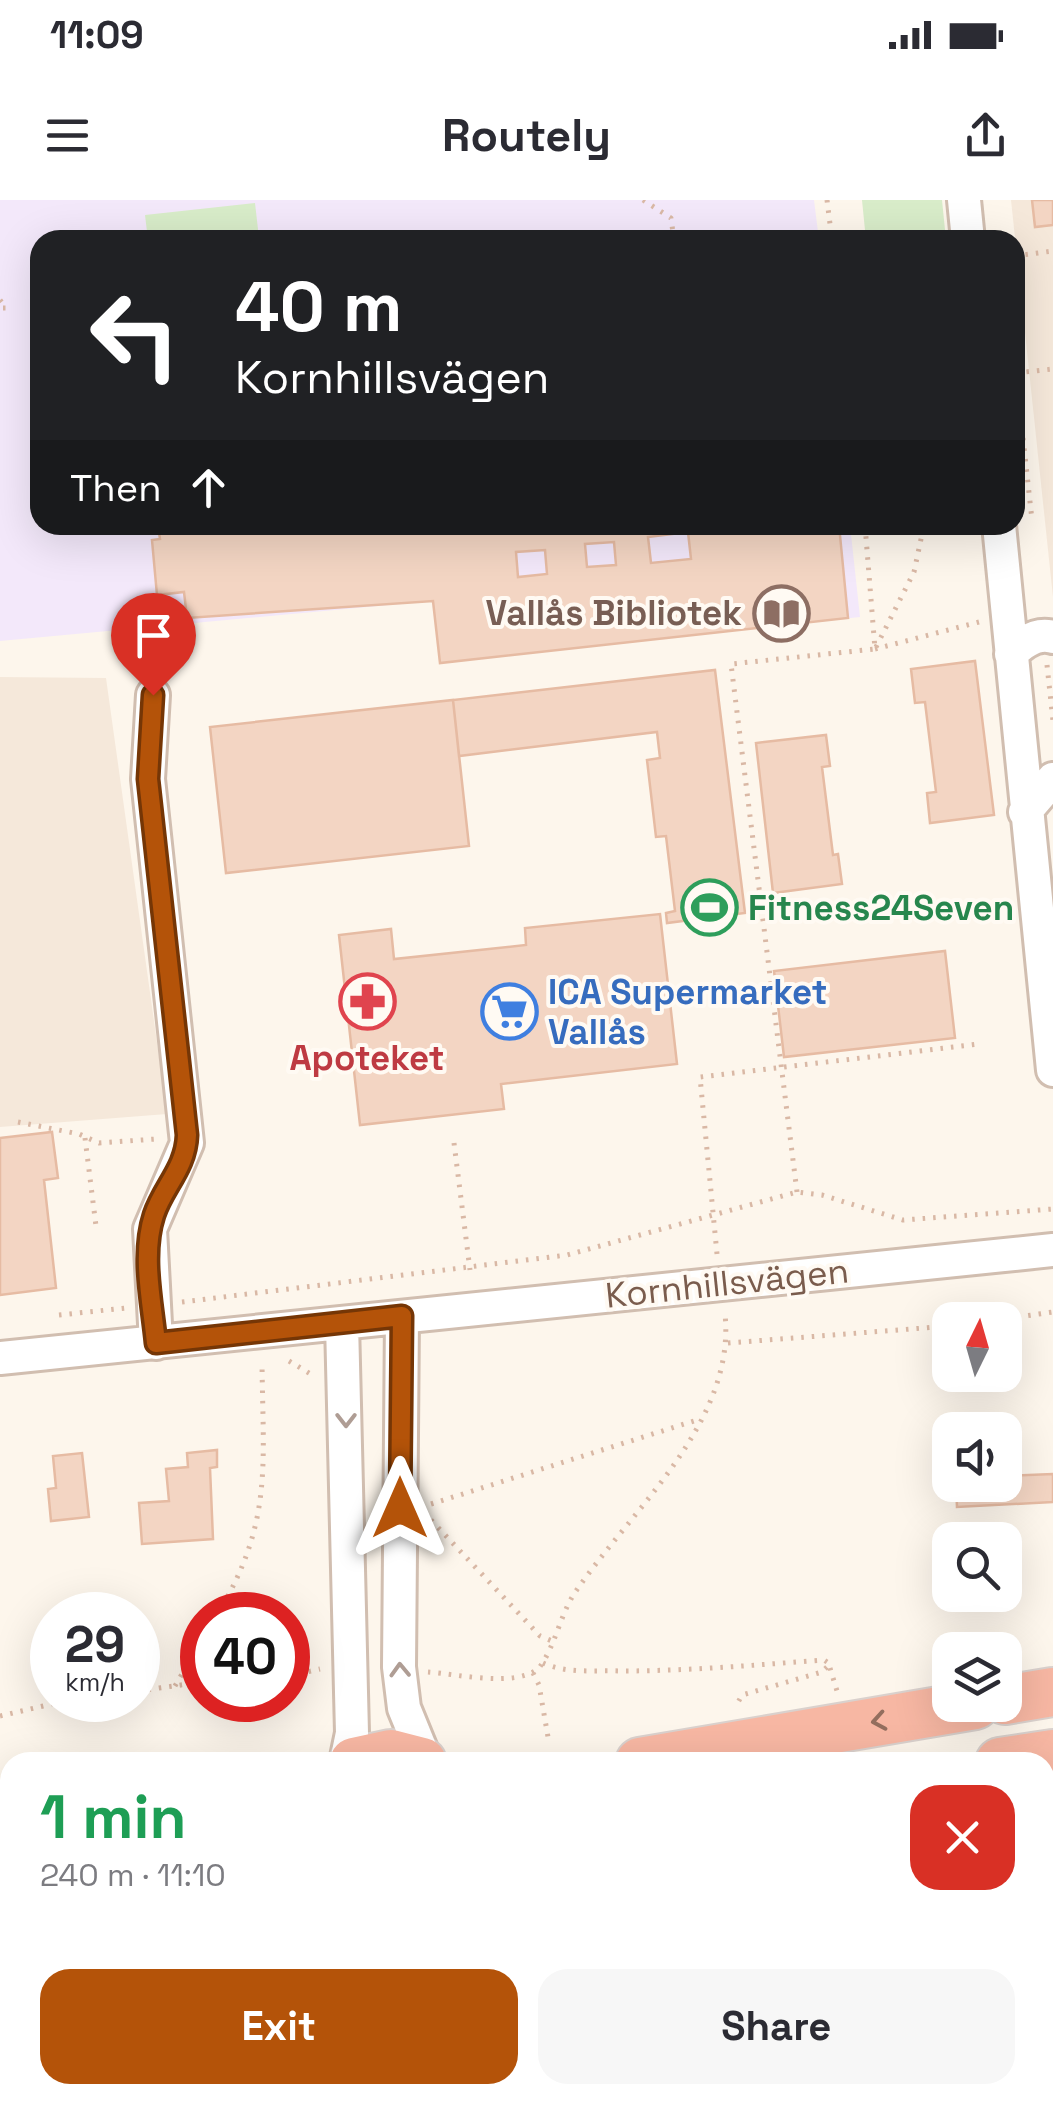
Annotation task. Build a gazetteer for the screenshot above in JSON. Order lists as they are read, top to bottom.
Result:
{
  "streets": {
    "street": ["Kornhillsvägen"]
  },
  "places": {
    "library": ["Vallås Bibliotek"],
    "sports": ["Fitness24Seven"],
    "pharmacy": ["Apoteket"],
    "supermarket": ["ICA Supermarket Vallås"]
  },
  "north": "top",
  "page": {
    "status": "11:09",
    "header": "Routely",
    "turn": ["40 m", "Kornhillsvägen"],
    "then": "Then",
    "speed": "29 km/h",
    "limit": "40",
    "heading": ["1 min", "240 m · 11:10"],
    "buttons": ["Exit", "Share"]
  }
}
